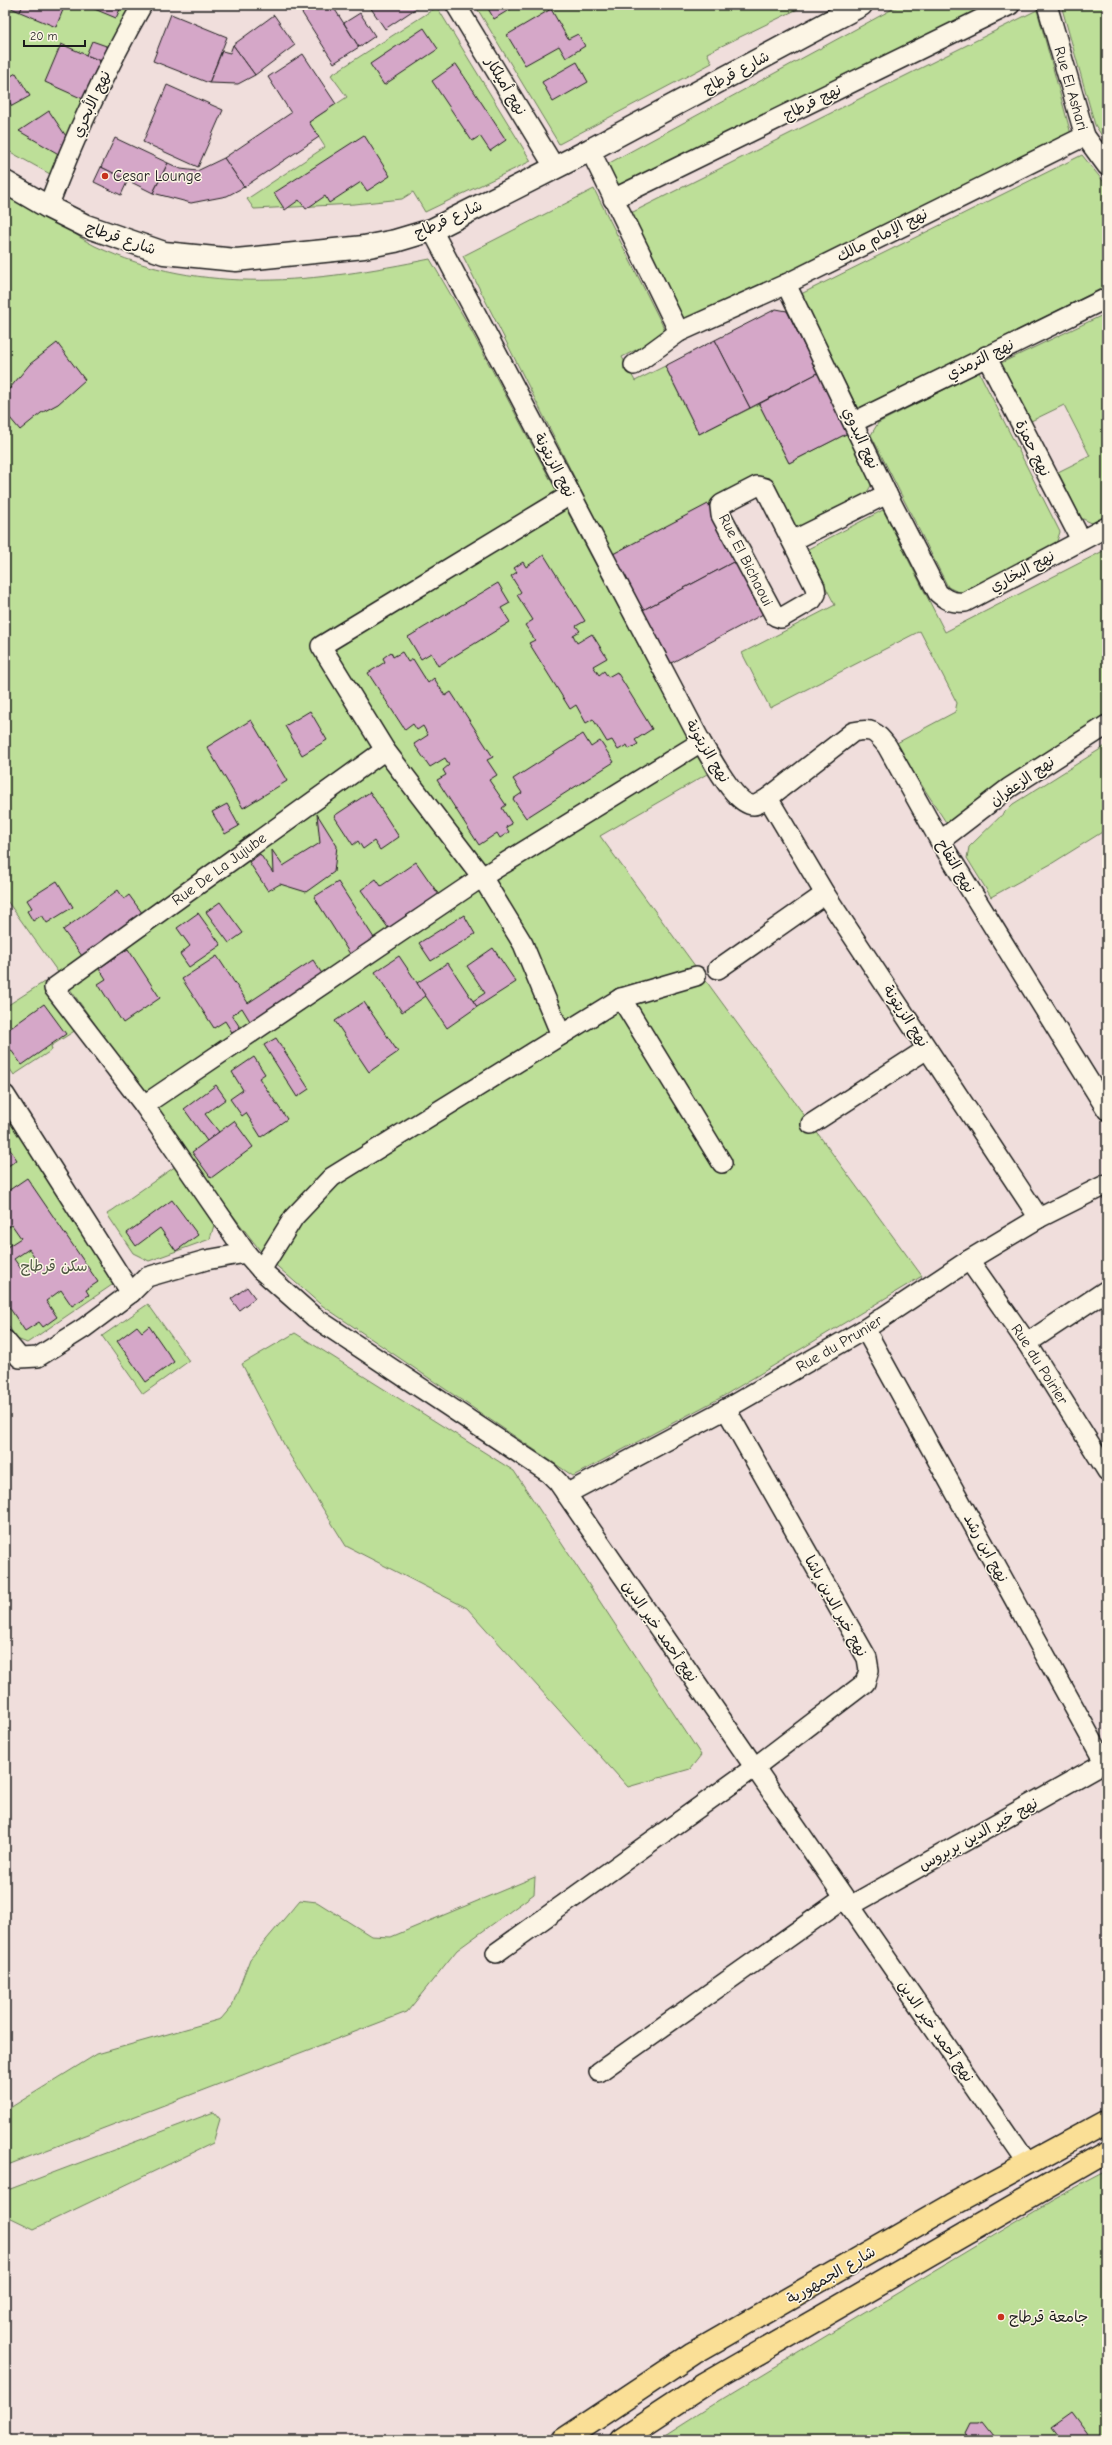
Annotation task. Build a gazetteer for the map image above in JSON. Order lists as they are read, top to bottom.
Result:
{
  "streets": {
    "highway": ["شارع الجمهورية"],
    "street": [
      "شارع قرطاج",
      "نهج أميلكار",
      "Rue El Ashari",
      "نهج قرطاج",
      "نهج الأبحري",
      "نهج الإمام مالك",
      "نهج الترمذي",
      "نهج البدوي",
      "نهج حمزة",
      "نهج الزيتونة",
      "Rue El Bichaoui",
      "نهج البخاري",
      "نهج الزعفران",
      "نهج التفاح",
      "Rue De La Jujube",
      "Rue du Prunier",
      "Rue du Poirier",
      "نهج ابن رشد",
      "نهج خير الدين باشا",
      "نهج أحمد خير الدين",
      "نهج خير الدين بربروس"
    ]
  },
  "crossings": [
    ["شارع قرطاج", "نهج أميلكار"],
    ["شارع قرطاج", "نهج الأبحري"],
    ["شارع قرطاج", "نهج الزيتونة"],
    ["Rue El Ashari", "نهج الإمام مالك"],
    ["نهج الإمام مالك", "نهج البدوي"],
    ["نهج الترمذي", "نهج البدوي"],
    ["نهج الترمذي", "نهج حمزة"],
    ["نهج البدوي", "نهج البخاري"],
    ["نهج حمزة", "نهج البخاري"],
    ["نهج الزيتونة", "نهج التفاح"],
    ["نهج الزيتونة", "Rue du Prunier"],
    ["نهج الزعفران", "نهج التفاح"],
    ["Rue De La Jujube", "نهج أحمد خير الدين"],
    ["Rue du Prunier", "Rue du Poirier"],
    ["Rue du Prunier", "نهج ابن رشد"],
    ["Rue du Prunier", "نهج خير الدين باشا"],
    ["Rue du Prunier", "نهج أحمد خير الدين"],
    ["نهج ابن رشد", "نهج خير الدين بربروس"],
    ["نهج خير الدين باشا", "نهج أحمد خير الدين"],
    ["نهج أحمد خير الدين", "نهج خير الدين بربروس"],
    ["نهج أحمد خير الدين", "شارع الجمهورية"]
  ],
  "parks": ["سكن قرطاج"],
  "places": ["Cesar Lounge", "جامعة قرطاج"],
  "scale_bar": "20 m"
}
